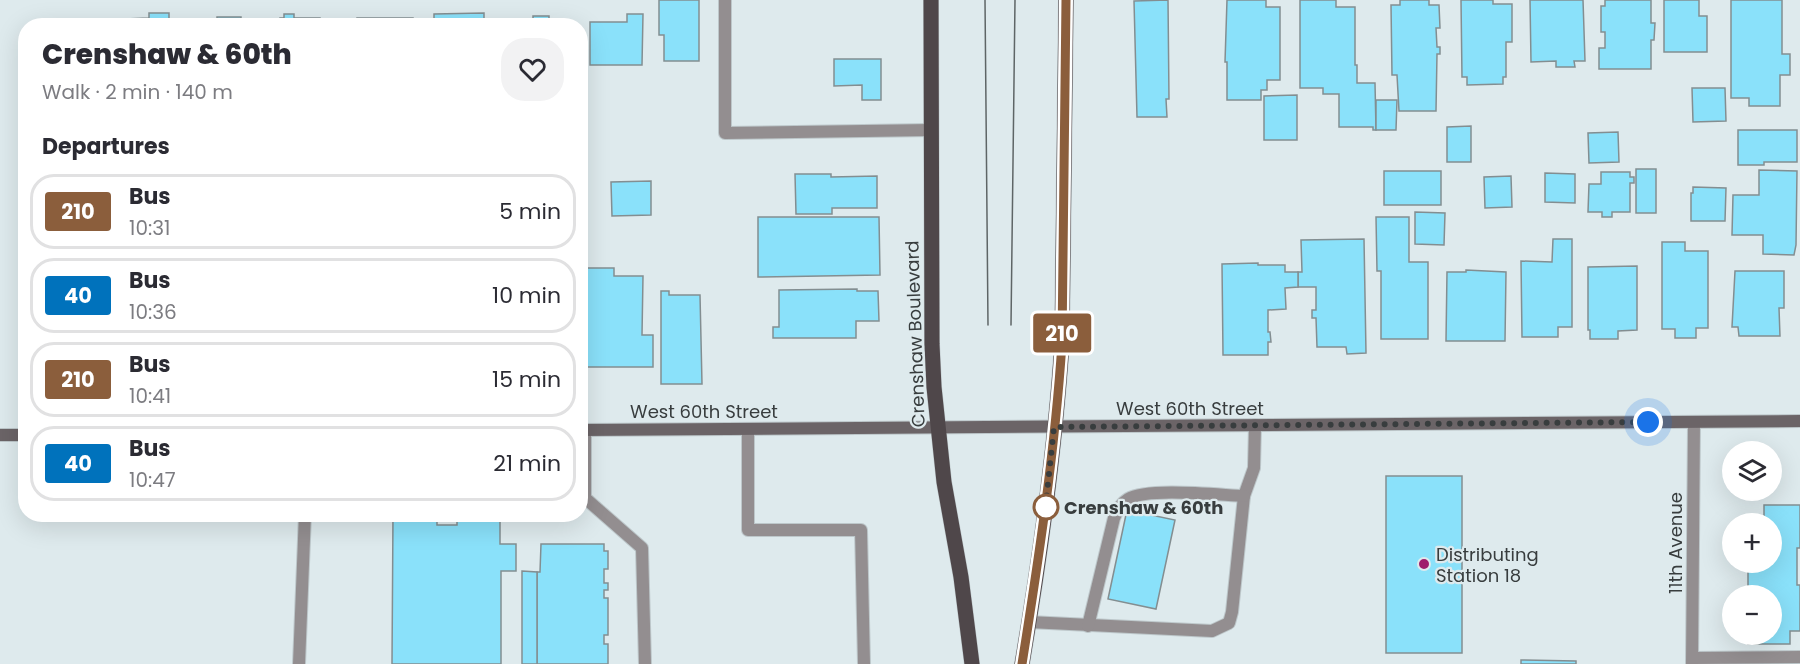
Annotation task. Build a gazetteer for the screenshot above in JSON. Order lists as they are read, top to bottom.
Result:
{
  "streets": {
    "main road": ["Crenshaw Boulevard"],
    "street": ["West 60th Street", "11th Avenue"]
  },
  "crossings": [
    ["Crenshaw Boulevard", "West 60th Street"],
    ["West 60th Street", "11th Avenue"]
  ],
  "places": ["Crenshaw & 60th", "Distributing Station 18"],
  "lines": ["bus line 210"],
  "page": {
    "on_map": "210",
    "heading": [
      ["Crenshaw & 60th", "Walk · 2 min · 140 m"],
      "Departures"
    ],
    "list": [
      {
        "mark": "210",
        "name": "Bus",
        "note": "10:31",
        "value": "5 min"
      },
      {
        "mark": "40",
        "name": "Bus",
        "note": "10:36",
        "value": "10 min"
      },
      {
        "mark": "210",
        "name": "Bus",
        "note": "10:41",
        "value": "15 min"
      },
      {
        "mark": "40",
        "name": "Bus",
        "note": "10:47",
        "value": "21 min"
      }
    ],
    "map_buttons": ["+", "−"]
  }
}
